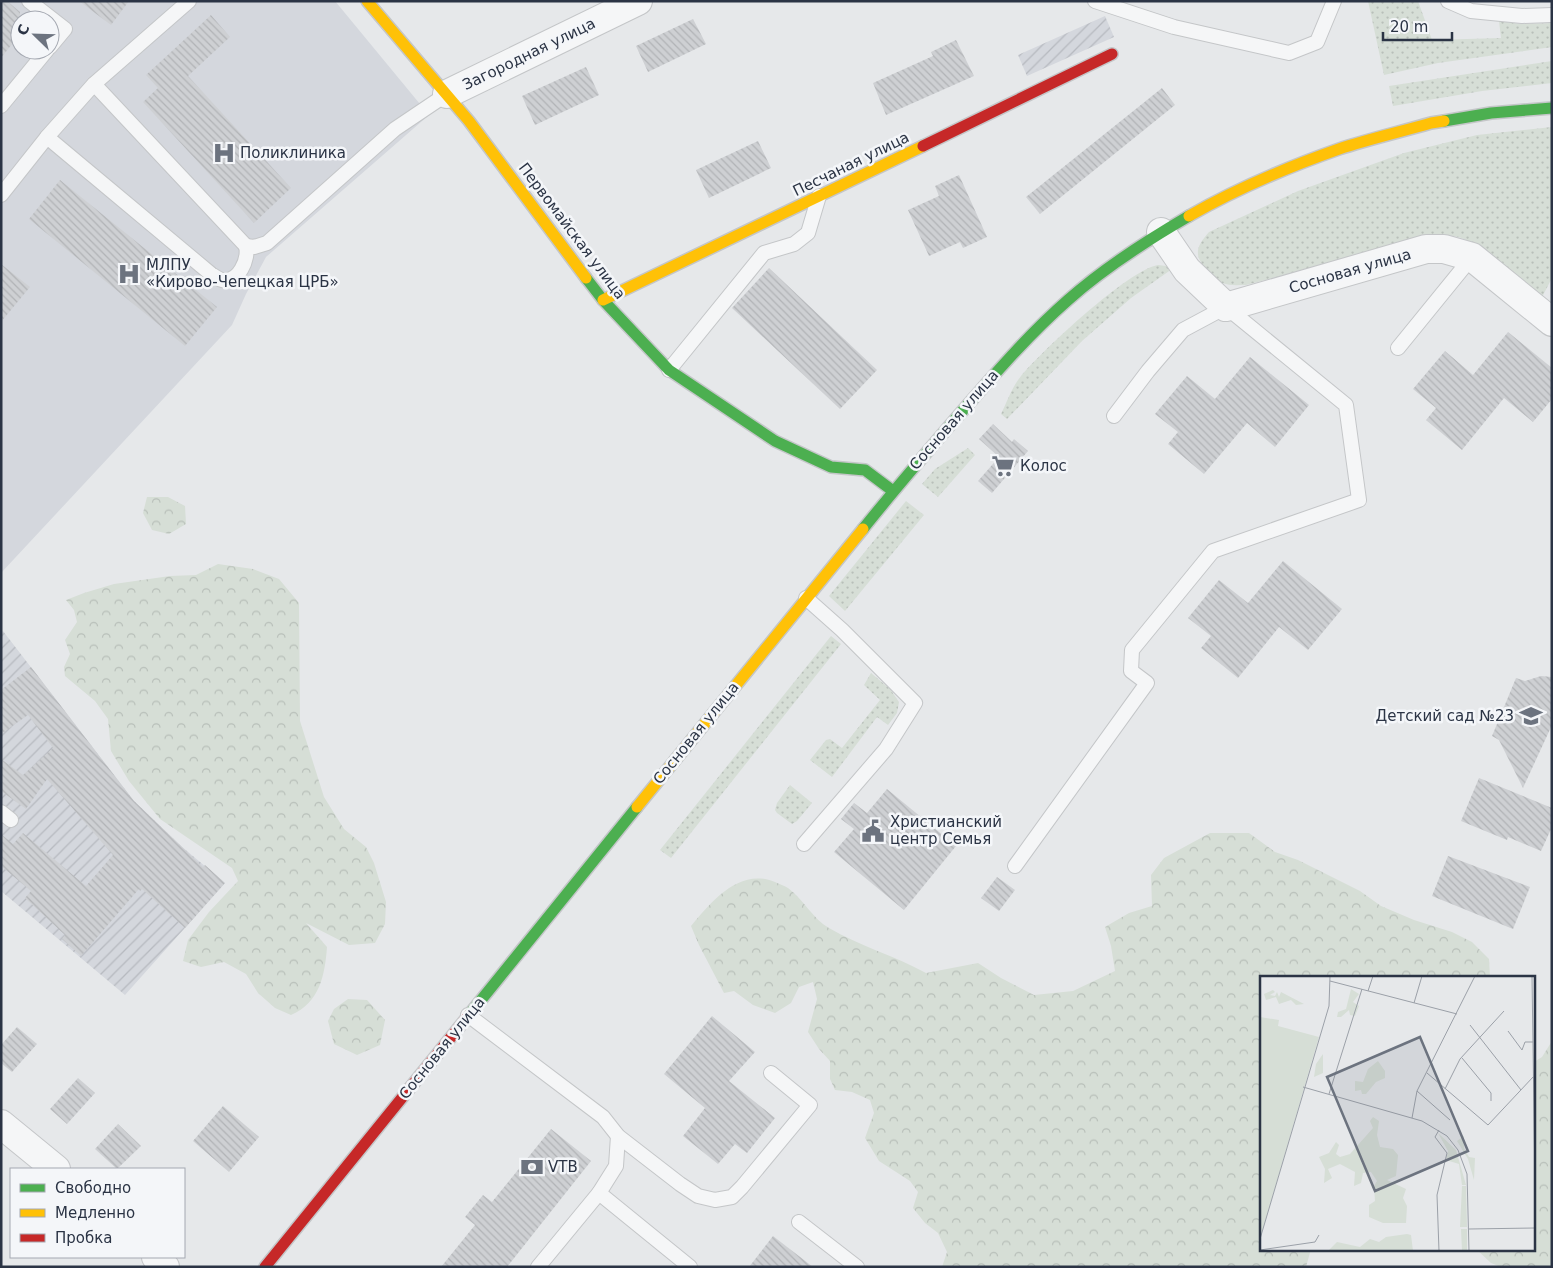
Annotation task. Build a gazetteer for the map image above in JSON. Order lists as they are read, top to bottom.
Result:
{
  "streets": {
    "street": [
      "Загородная улица",
      "Песчаная улица",
      "Первомайская улица",
      "Сосновая улица"
    ]
  },
  "crossings": [
    ["Загородная улица", "Первомайская улица"],
    ["Песчаная улица", "Первомайская улица"],
    ["Первомайская улица", "Сосновая улица"]
  ],
  "places": {
    "hospital": ["Поликлиника", "МЛПУ «Кирово-Чепецкая ЦРБ»"],
    "supermarket": ["Колос"],
    "school or university": ["Детский сад №23"],
    "public building": ["Христианский центр Семья"],
    "bank": ["VTB"]
  },
  "legend": ["Свободно", "Медленно", "Пробка"],
  "scale_bar": "20 m",
  "north": "top left"
}
